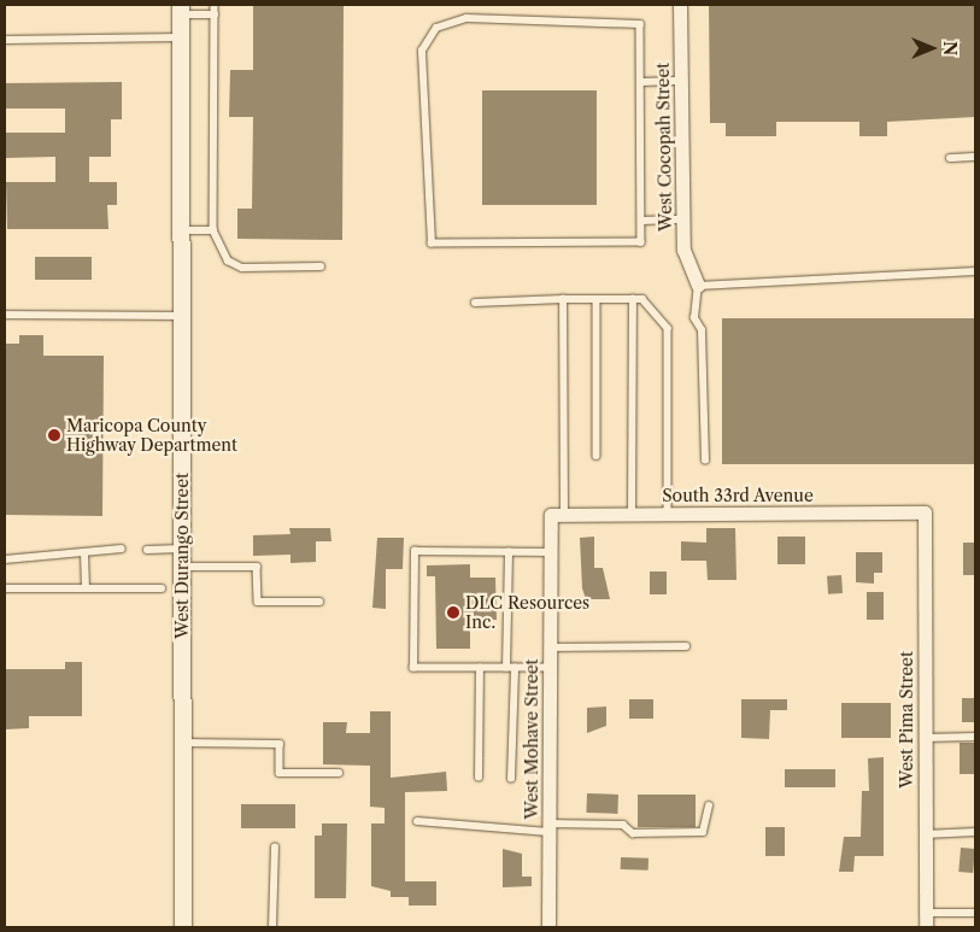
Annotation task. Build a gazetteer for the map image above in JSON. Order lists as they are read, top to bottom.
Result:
{
  "streets": {
    "street": [
      "West Cocopah Street",
      "South 33rd Avenue",
      "West Durango Street",
      "West Pima Street",
      "West Mohave Street"
    ]
  },
  "crossings": [
    ["South 33rd Avenue", "West Pima Street"],
    ["South 33rd Avenue", "West Mohave Street"]
  ],
  "places": ["Maricopa County Highway Department", "DLC Resources Inc."],
  "north": "right"
}
